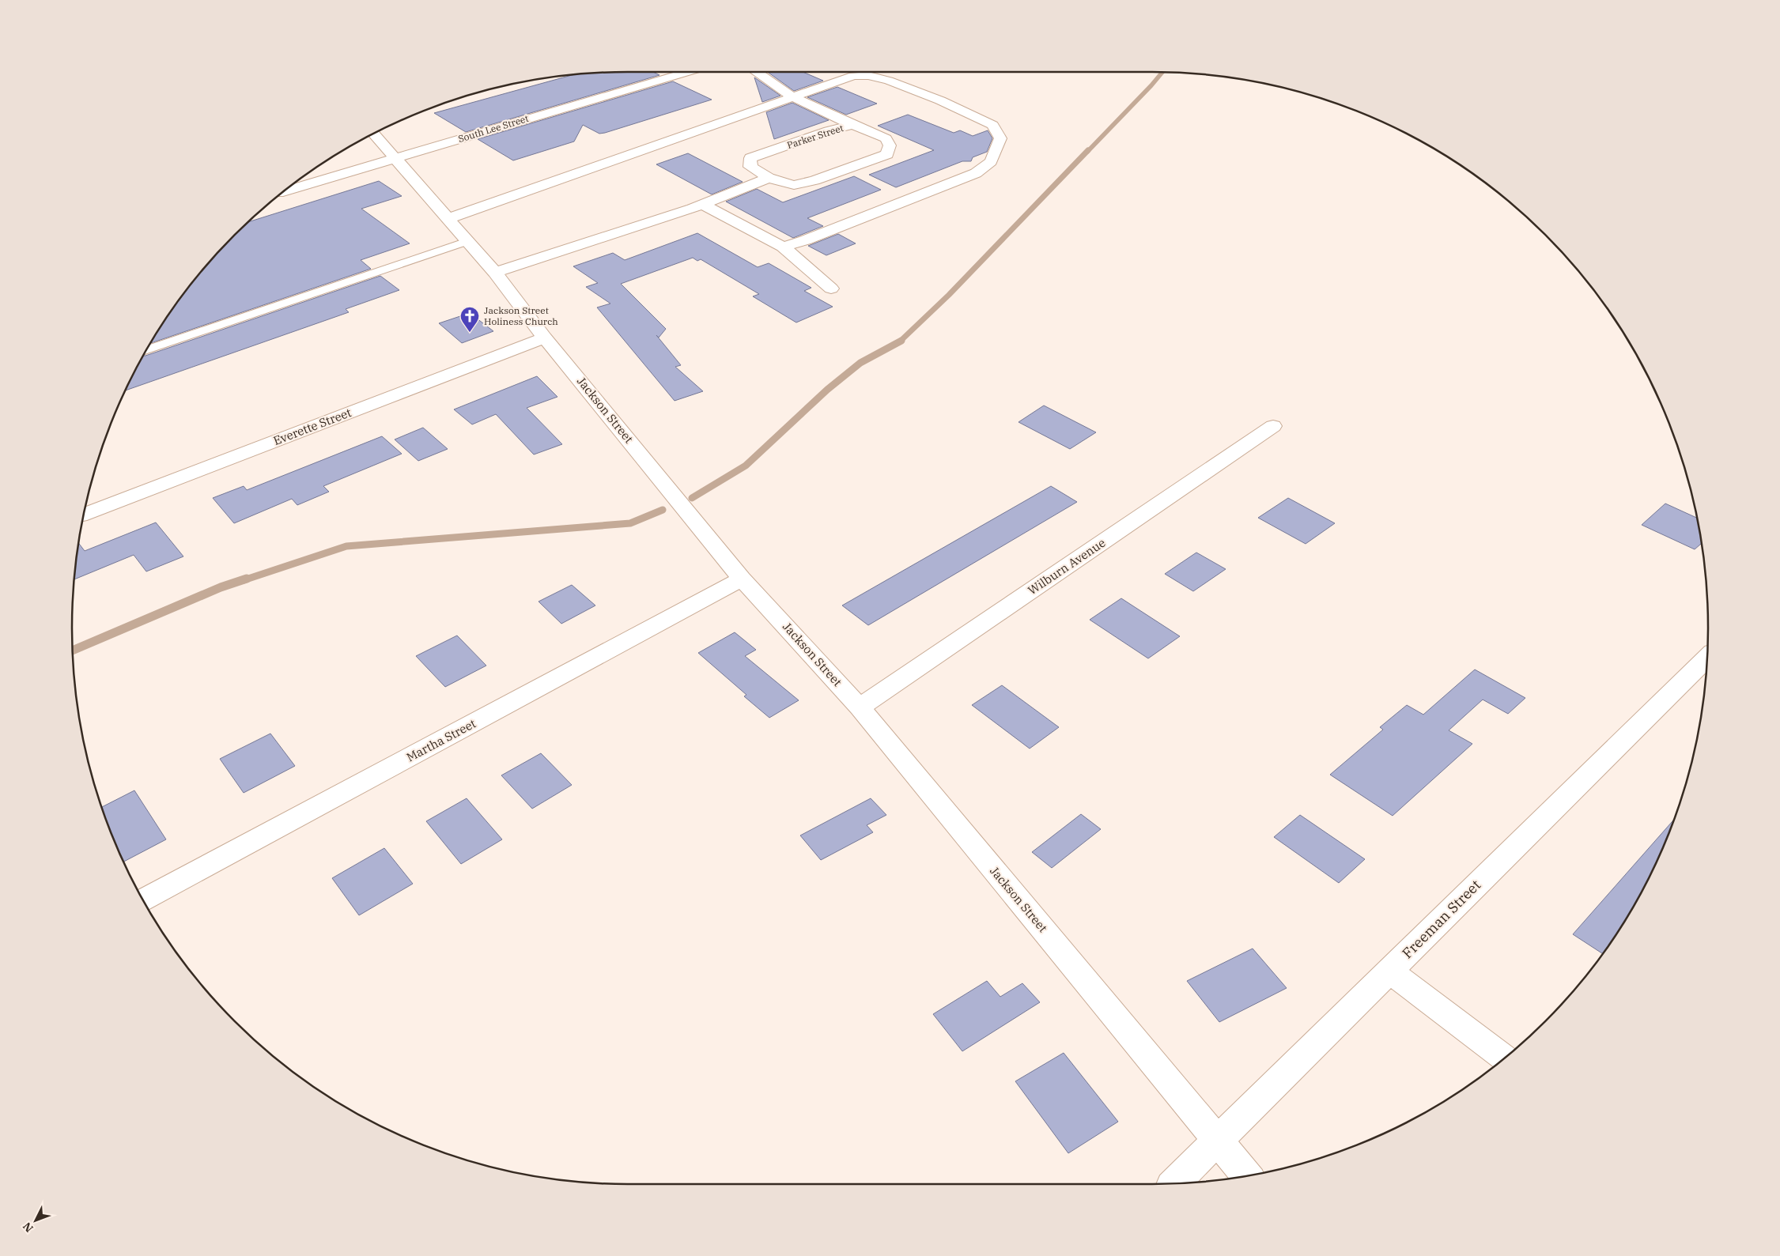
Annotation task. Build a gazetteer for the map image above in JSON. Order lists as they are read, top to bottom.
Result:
{
  "streets": {
    "street": [
      "South Lee Street",
      "Parker Street",
      "Jackson Street",
      "Everette Street",
      "Wilburn Avenue",
      "Martha Street",
      "Freeman Street"
    ]
  },
  "crossings": [
    ["South Lee Street", "Jackson Street"],
    ["Jackson Street", "Everette Street"],
    ["Jackson Street", "Wilburn Avenue"],
    ["Jackson Street", "Martha Street"],
    ["Jackson Street", "Freeman Street"]
  ],
  "places": {
    "church": ["Jackson Street Holiness Church"]
  },
  "north": "bottom left"
}
